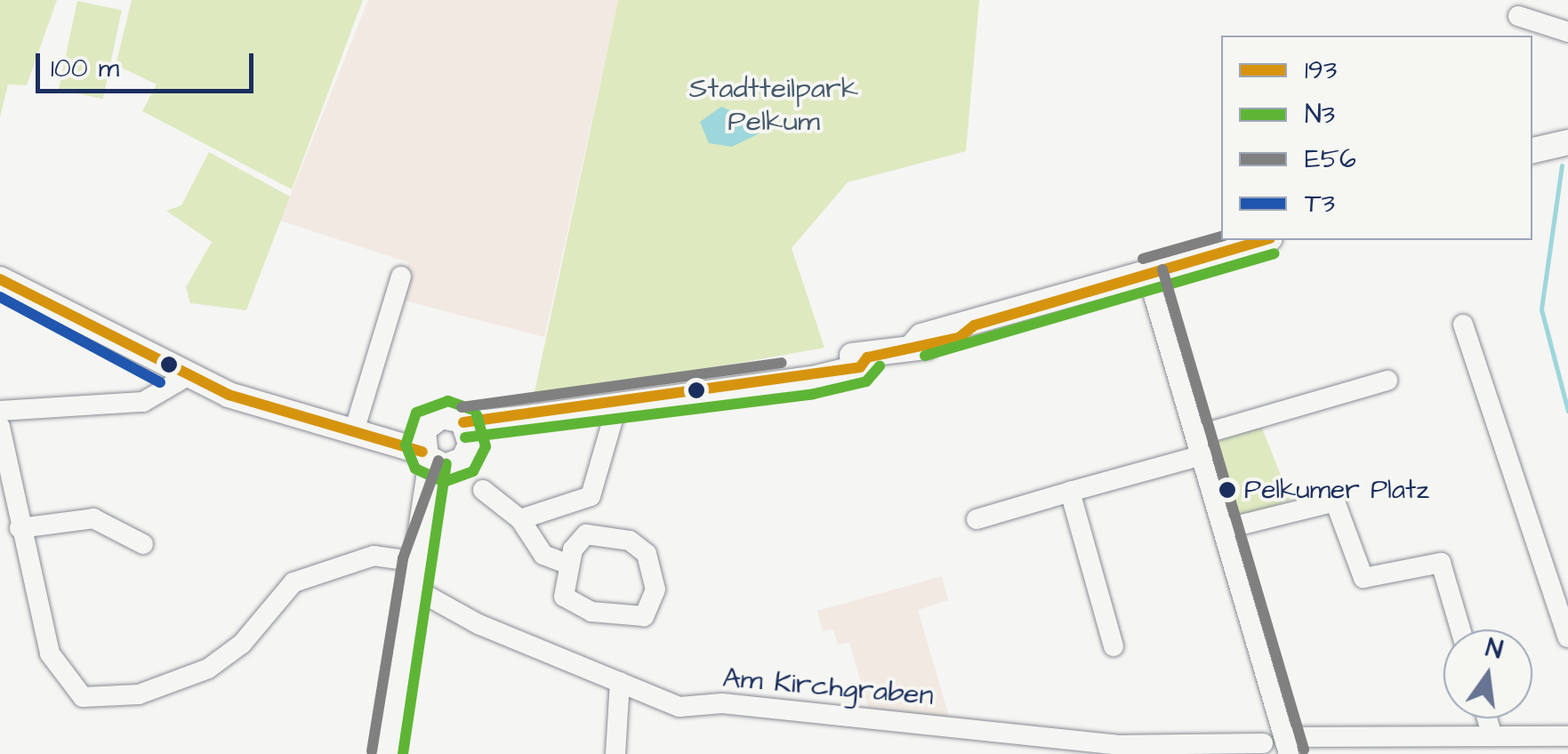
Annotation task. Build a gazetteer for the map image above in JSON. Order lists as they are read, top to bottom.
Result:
{
  "streets": {
    "street": ["Am Kirchgraben"]
  },
  "parks": ["Stadtteilpark Pelkum"],
  "places": ["Pelkumer Platz"],
  "lines": [
    "transit line E56",
    "transit line 193",
    "transit line N3",
    "transit line T3"
  ],
  "legend": [
    "193",
    "N3",
    "E56",
    "T3"
  ],
  "scale_bar": "100 m",
  "north": "top"
}
